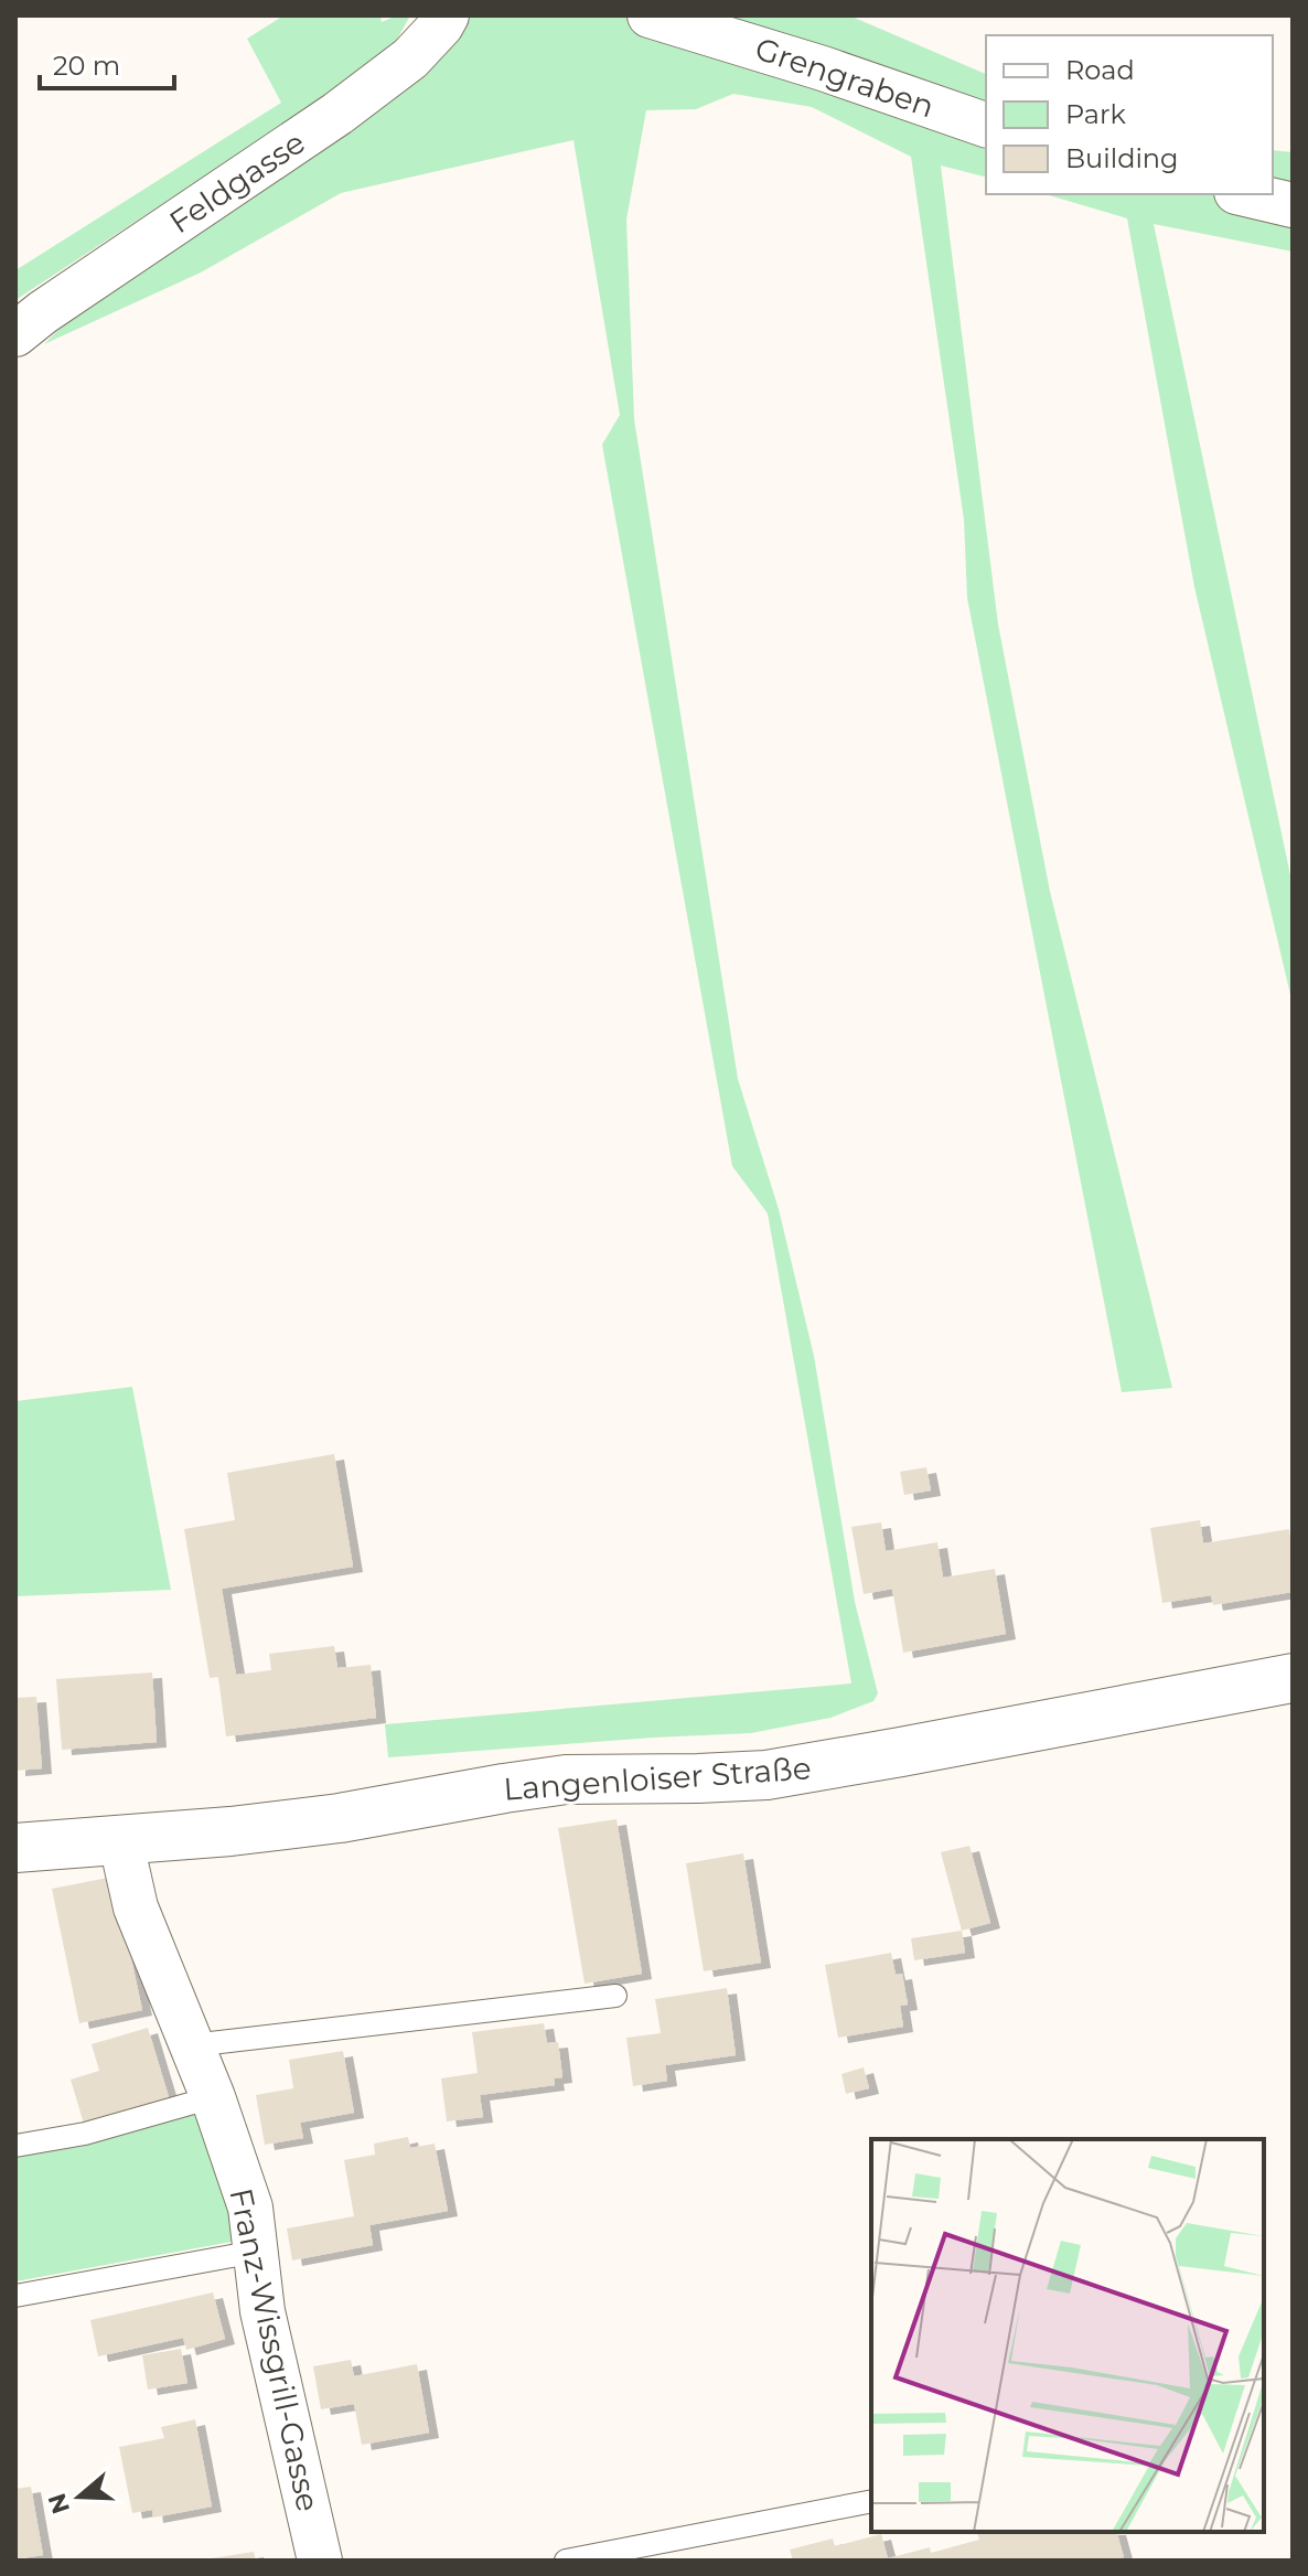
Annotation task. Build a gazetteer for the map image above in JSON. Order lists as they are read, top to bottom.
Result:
{
  "streets": {
    "street": [
      "Grengraben",
      "Feldgasse",
      "Langenloiser Straße",
      "Franz-Wissgrill-Gasse"
    ]
  },
  "crossings": [
    ["Langenloiser Straße", "Franz-Wissgrill-Gasse"]
  ],
  "legend": ["Road", "Park", "Building"],
  "scale_bar": "20 m",
  "north": "left"
}
